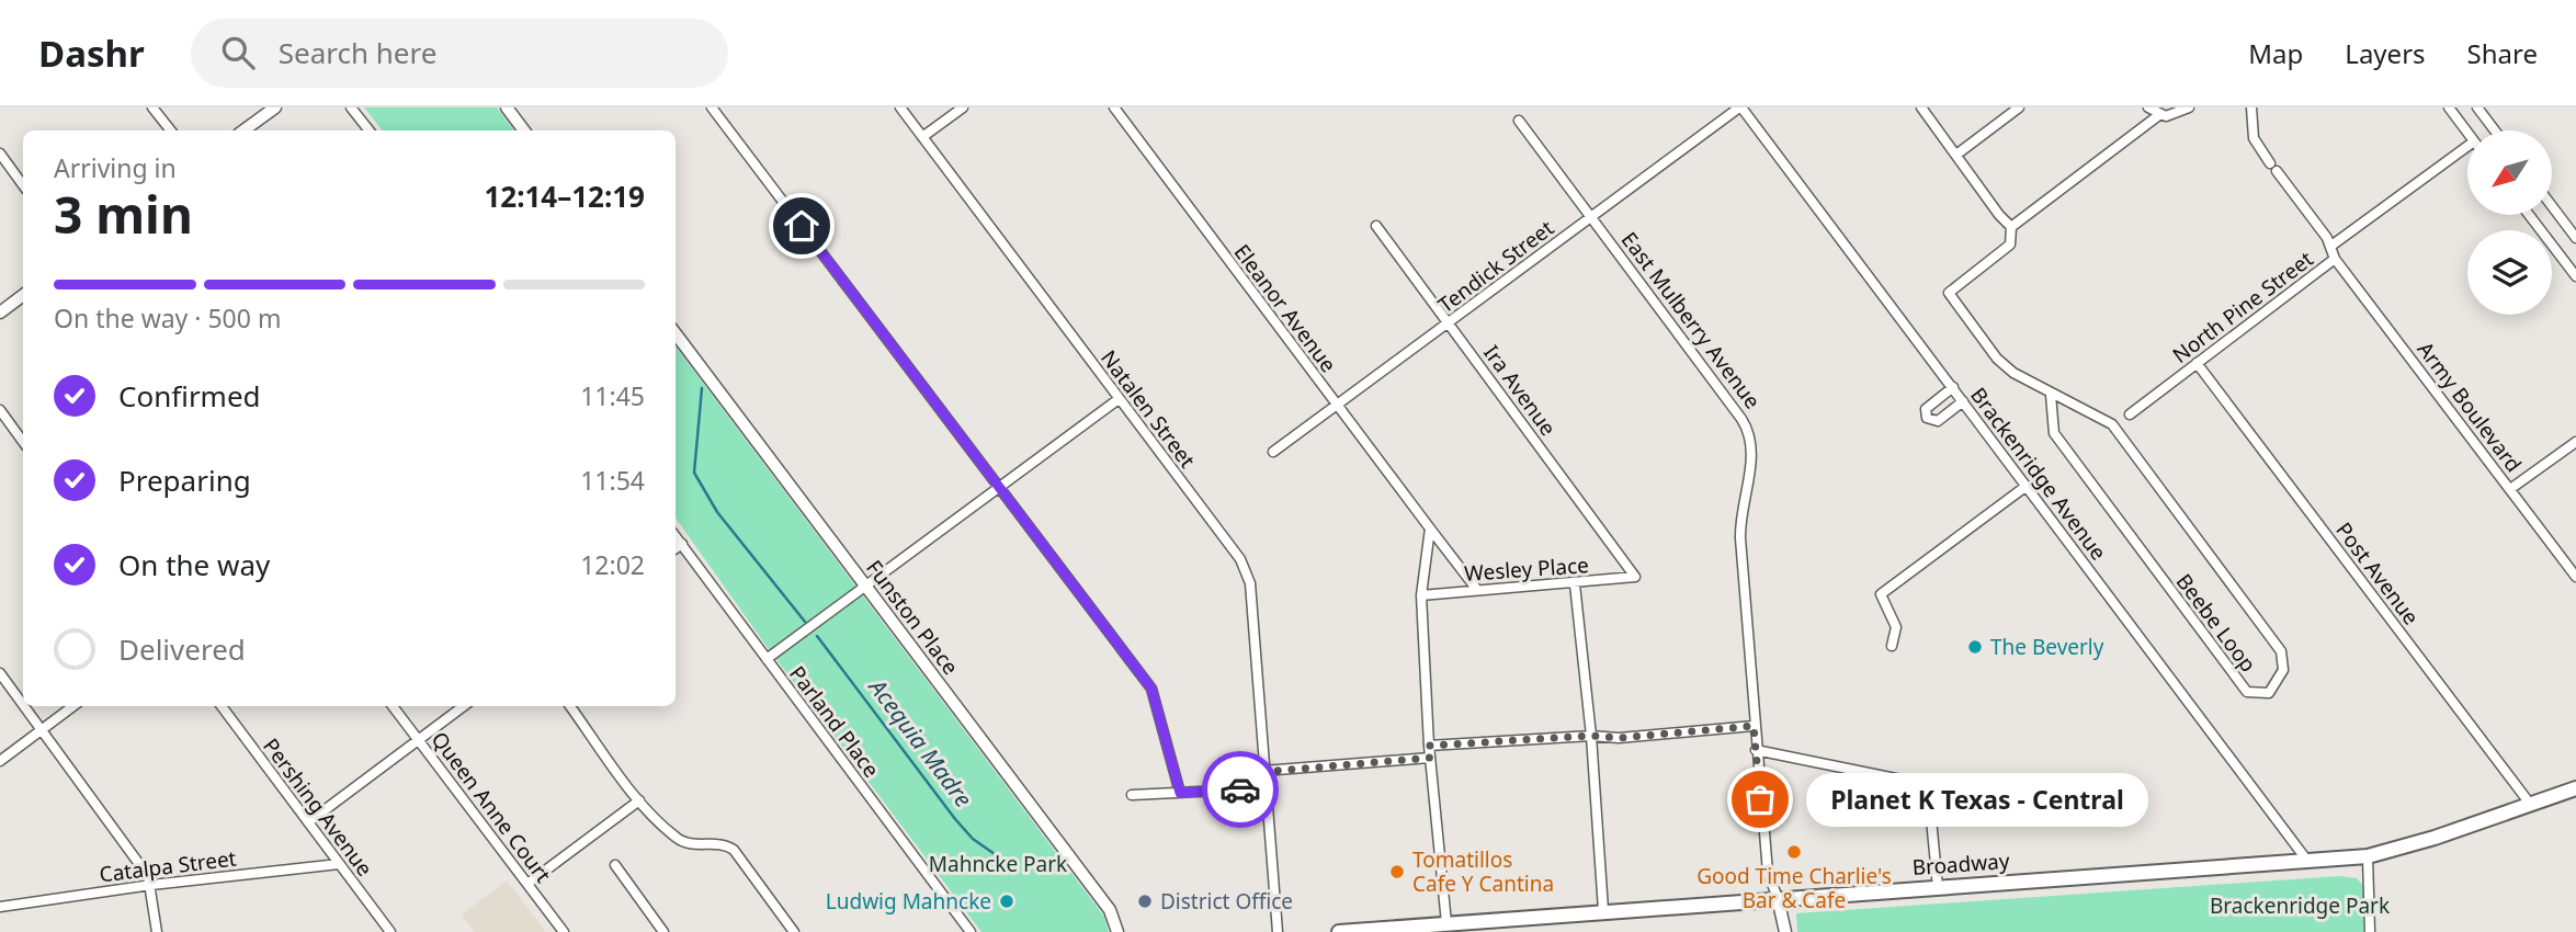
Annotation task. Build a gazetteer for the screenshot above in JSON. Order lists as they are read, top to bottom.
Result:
{
  "streets": {
    "main road": ["Broadway"],
    "street": [
      "Tendick Street",
      "North Pine Street",
      "Eleanor Avenue",
      "East Mulberry Avenue",
      "Ira Avenue",
      "Army Boulevard",
      "Natalen Street",
      "Brackenridge Avenue",
      "Wesley Place",
      "Post Avenue",
      "Funston Place",
      "Beebe Loop",
      "Parland Place",
      "Pershing Avenue",
      "Queen Anne Court",
      "Catalpa Street"
    ]
  },
  "crossings": [
    ["Tendick Street", "Eleanor Avenue"],
    ["Tendick Street", "East Mulberry Avenue"],
    ["Tendick Street", "Ira Avenue"],
    ["Tendick Street", "Brackenridge Avenue"],
    ["North Pine Street", "Army Boulevard"],
    ["North Pine Street", "Post Avenue"],
    ["Eleanor Avenue", "Wesley Place"],
    ["East Mulberry Avenue", "Broadway"],
    ["Ira Avenue", "Wesley Place"],
    ["Brackenridge Avenue", "Broadway"],
    ["Post Avenue", "Broadway"],
    ["Pershing Avenue", "Catalpa Street"]
  ],
  "water": ["Acequia Madre"],
  "parks": ["Mahncke Park", "Brackenridge Park"],
  "places": [
    "The Beverly",
    "Planet K Texas - Central",
    "Good Time Charlie's Bar & Cafe",
    "Tomatillos Cafe Y Cantina",
    "Ludwig Mahncke",
    "District Office"
  ],
  "north": "bottom left",
  "page": {
    "header": "Dashr",
    "search": "Search here",
    "nav": ["Map", "Layers", "Share"],
    "heading": ["3 min", "Arriving in", "12:14–12:19"],
    "bar": "On the way · 500 m",
    "list": [
      ["Confirmed", "11:45"],
      ["Preparing", "11:54"],
      ["On the way", "12:02"],
      "Delivered"
    ],
    "bubble": "Planet K Texas - Central"
  }
}
